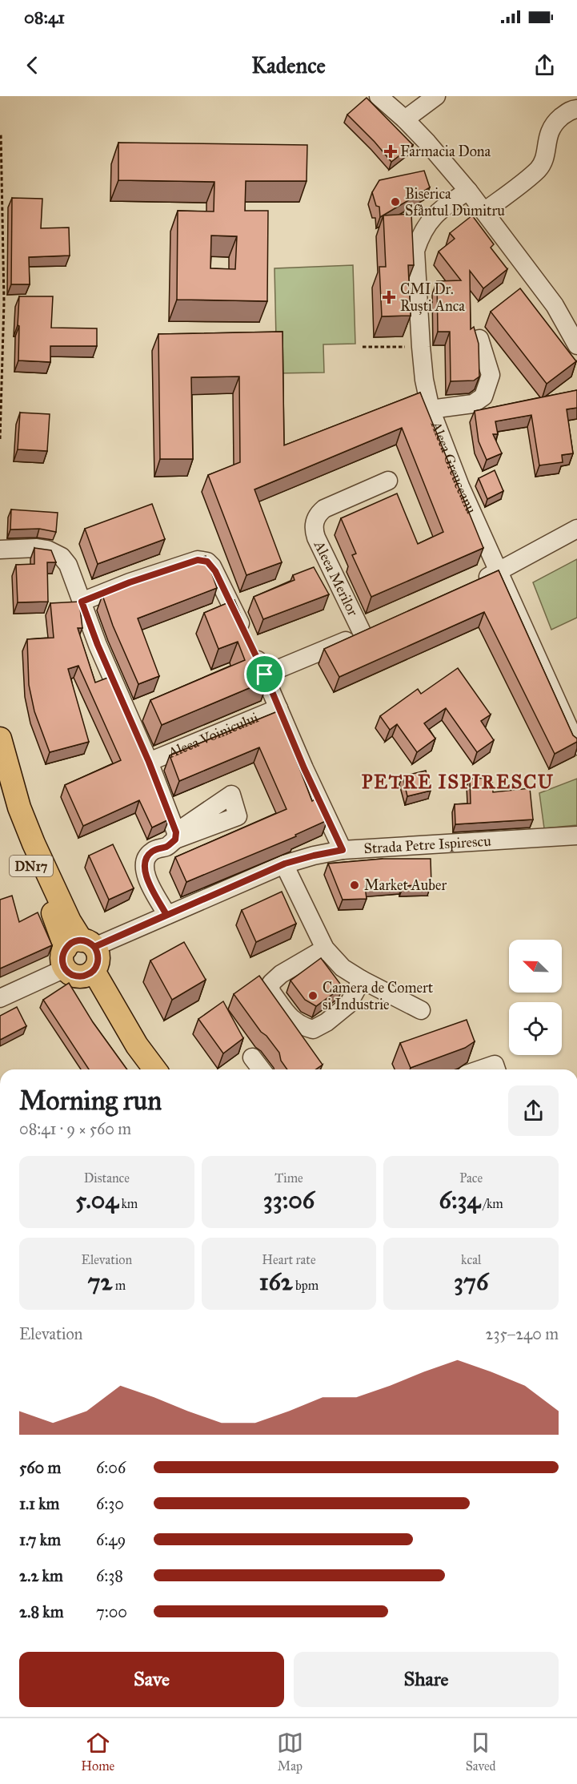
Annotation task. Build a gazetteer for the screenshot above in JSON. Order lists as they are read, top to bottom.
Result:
{
  "streets": {
    "main road": ["DN17"],
    "street": [
      "Aleea Greuceanu",
      "Aleea Merilor",
      "Aleea Voinicului",
      "Strada Petre Ispirescu"
    ]
  },
  "crossings": [
    ["Strada Petre Ispirescu", "DN17"]
  ],
  "districts": ["PETRE ISPIRESCU"],
  "places": {
    "health": ["Farmacia Dona", "CMI Dr. Ruști Anca"],
    "other": ["Biserica Sfântul Dumitru", "Market Auber", "Camera de Comert si Industrie"]
  },
  "north": "top left",
  "page": {
    "status": "08:41",
    "header": "Kadence",
    "heading": ["Morning run", "08:41 · 9 × 560 m"],
    "stats": [
      ["Distance", "5.04 km"],
      ["Time", "33:06"],
      ["Pace", "6:34 /km"],
      ["Elevation", "72 m"],
      ["Heart rate", "162 bpm"],
      ["kcal", "376"]
    ],
    "chart": ["Elevation", "235–240 m"],
    "list": [
      {
        "name": "560 m",
        "note": "6:06"
      },
      {
        "name": "1.1 km",
        "note": "6:30"
      },
      {
        "name": "1.7 km",
        "note": "6:49"
      },
      {
        "name": "2.2 km",
        "note": "6:38"
      },
      {
        "name": "2.8 km",
        "note": "7:00"
      }
    ],
    "buttons": ["Save", "Share"],
    "tabs": ["Home", "Map", "Saved"]
  }
}
